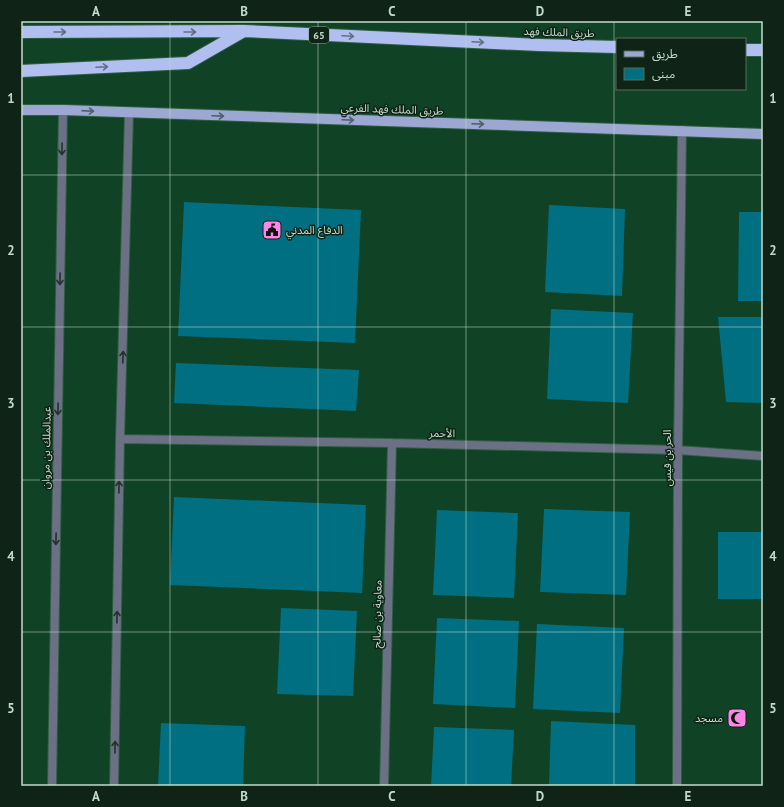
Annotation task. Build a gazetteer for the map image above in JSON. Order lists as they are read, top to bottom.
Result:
{
  "streets": {
    "highway": ["طريق الملك فهد", "65"],
    "main road": ["طريق الملك فهد الفرعي"],
    "street": [
      "الأحمر",
      "عبدالملك بن مروان",
      "الحر بن قيس",
      "معاوية بن صالح"
    ]
  },
  "crossings": [
    ["طريق الملك فهد الفرعي", "عبدالملك بن مروان"],
    ["طريق الملك فهد الفرعي", "الحر بن قيس"],
    ["الأحمر", "الحر بن قيس"],
    ["الأحمر", "معاوية بن صالح"]
  ],
  "one_way": ["طريق الملك فهد الفرعي"],
  "places": {
    "public building": ["الدفاع المدني"],
    "mosque": ["مسجد"]
  },
  "legend": ["طريق", "مبنى"],
  "grid": {
    "columns": [
      "A",
      "B",
      "C",
      "D",
      "E"
    ],
    "rows": [
      "1",
      "2",
      "3",
      "4",
      "5"
    ]
  }
}
